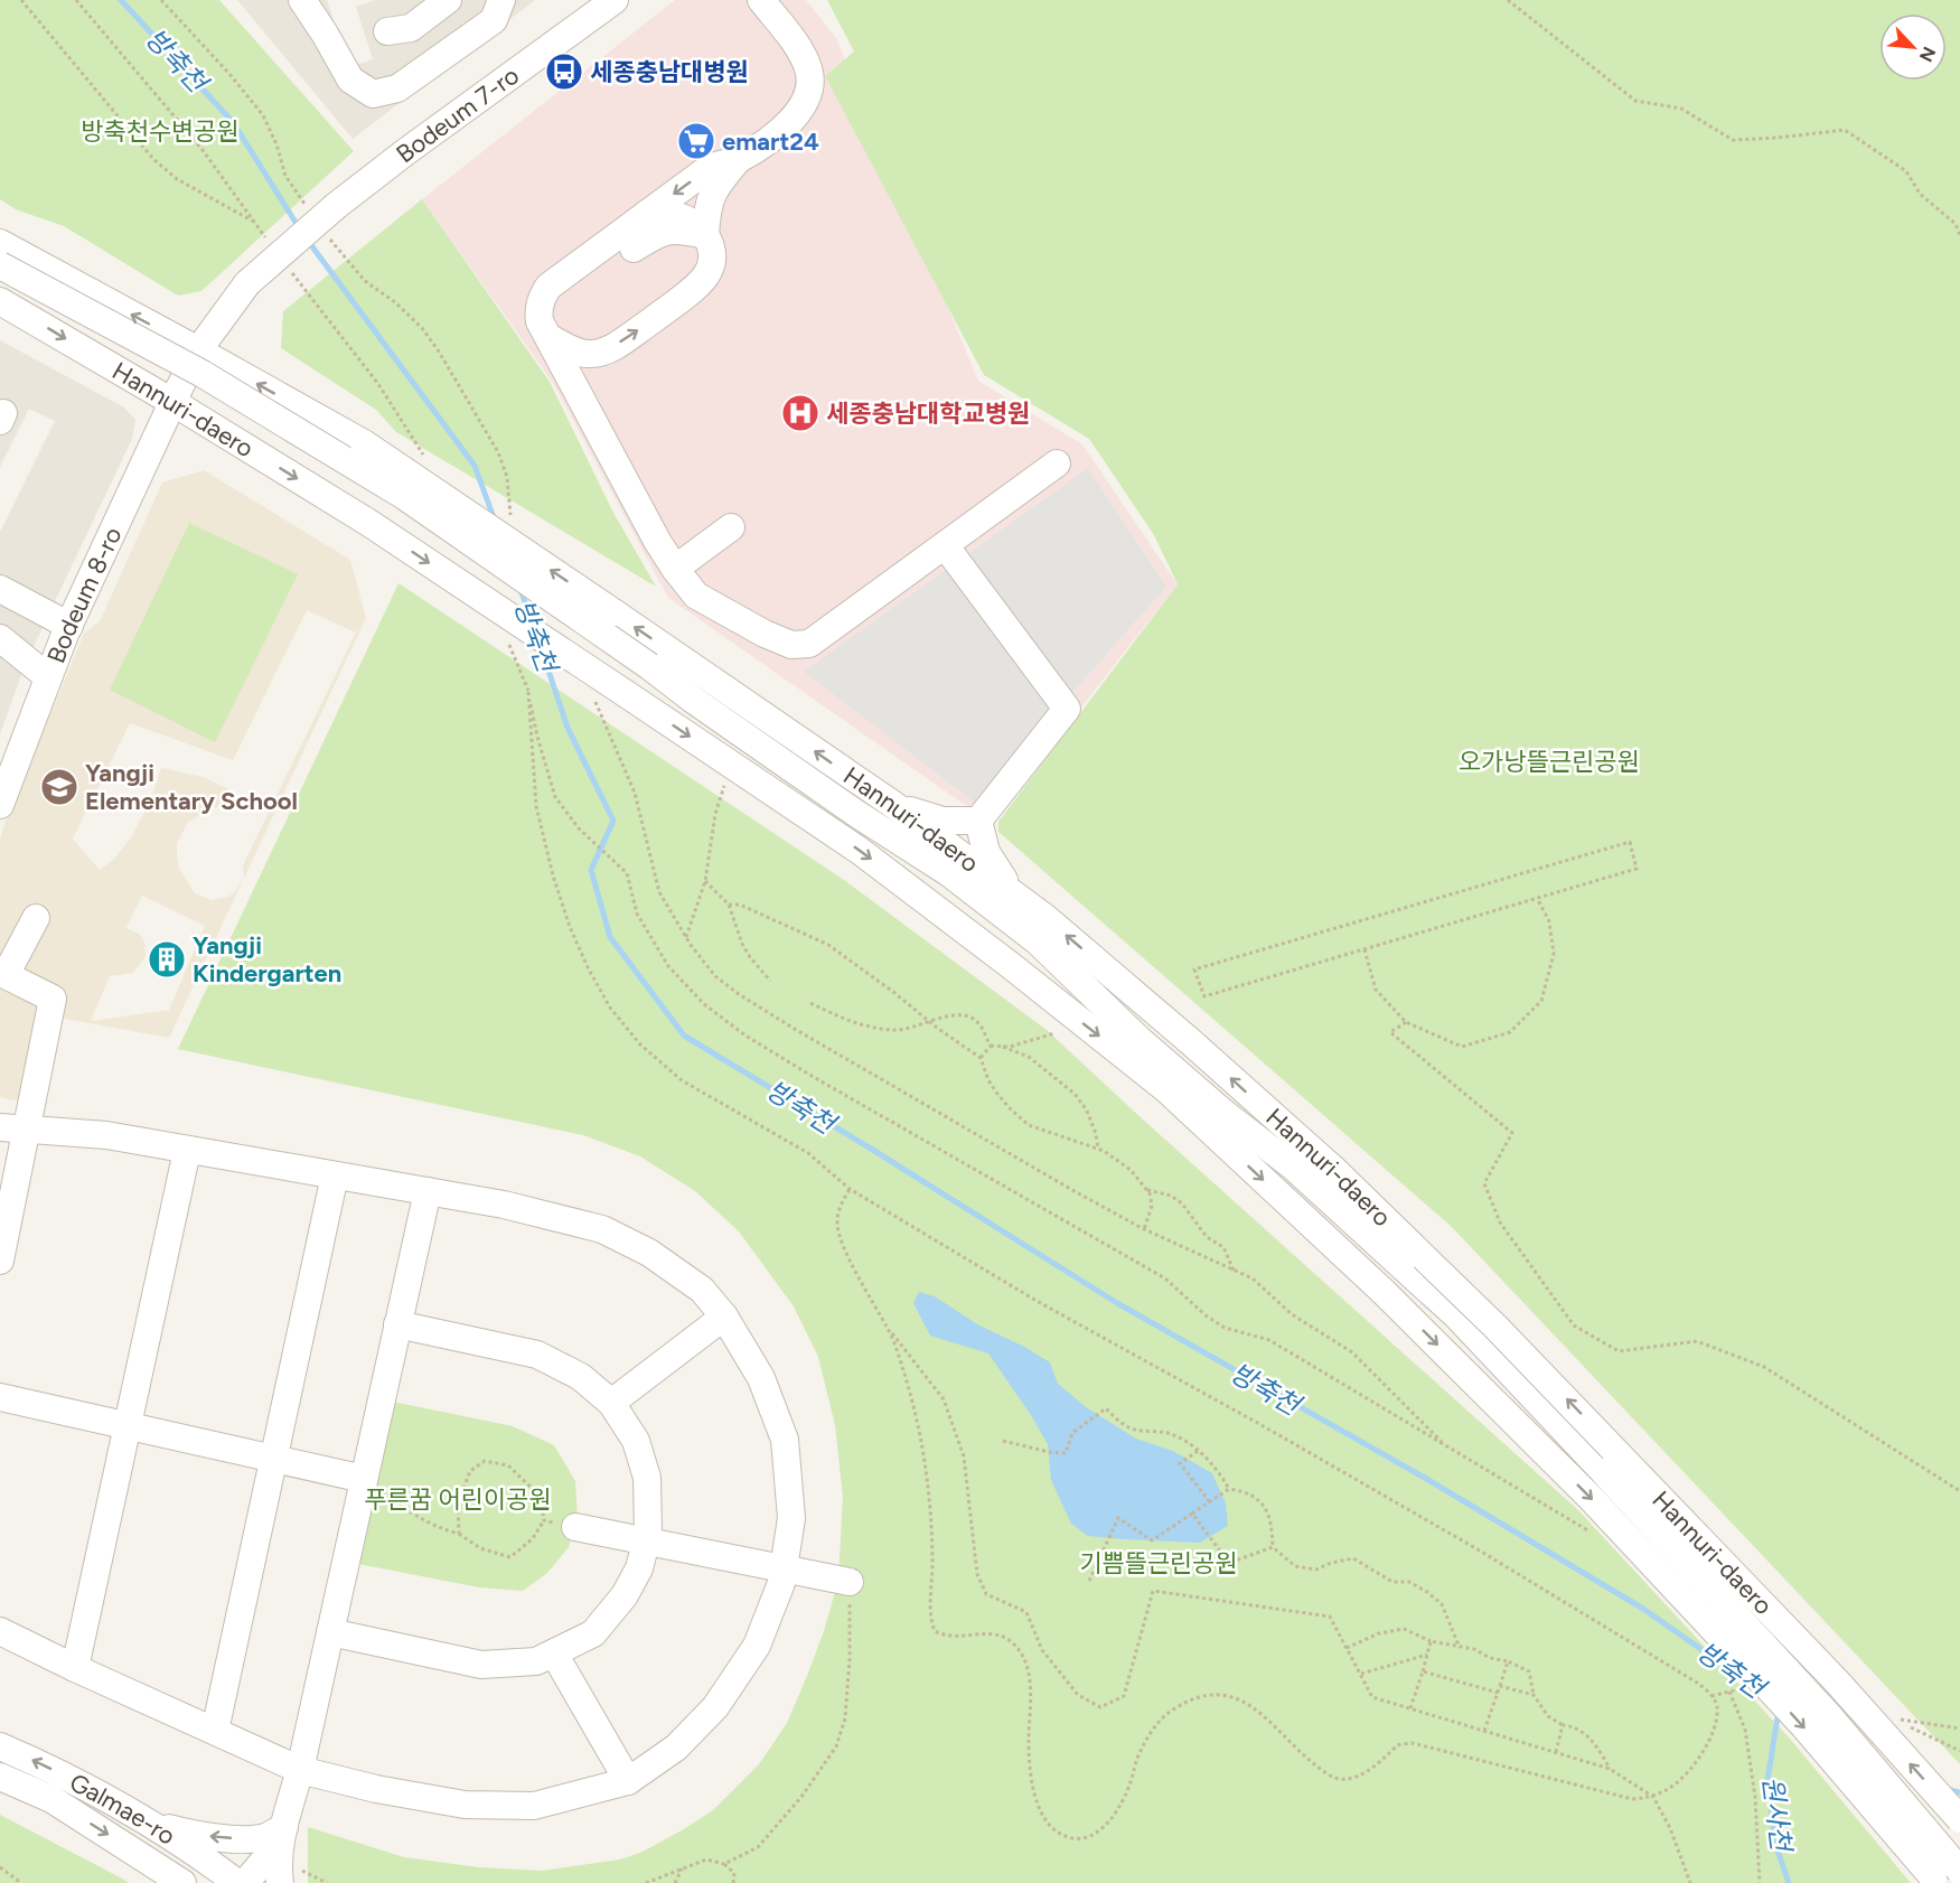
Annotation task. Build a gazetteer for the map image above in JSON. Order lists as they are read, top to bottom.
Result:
{
  "streets": {
    "street": [
      "Bodeum 7-ro",
      "Hannuri-daero",
      "Bodeum 8-ro",
      "Galmae-ro"
    ]
  },
  "crossings": [
    ["Bodeum 7-ro", "Hannuri-daero"],
    ["Hannuri-daero", "Bodeum 8-ro"]
  ],
  "water": ["방축천", "원사천"],
  "parks": [
    "방축천수변공원",
    "오가낭뜰근린공원",
    "푸른꿈 어린이공원",
    "기쁨뜰근린공원"
  ],
  "places": {
    "bus stop": ["세종충남대병원"],
    "supermarket": ["emart24"],
    "hospital": ["세종충남대학교병원"],
    "school or university": ["Yangji Elementary School"],
    "building": ["Yangji Kindergarten"]
  },
  "north": "bottom right"
}
